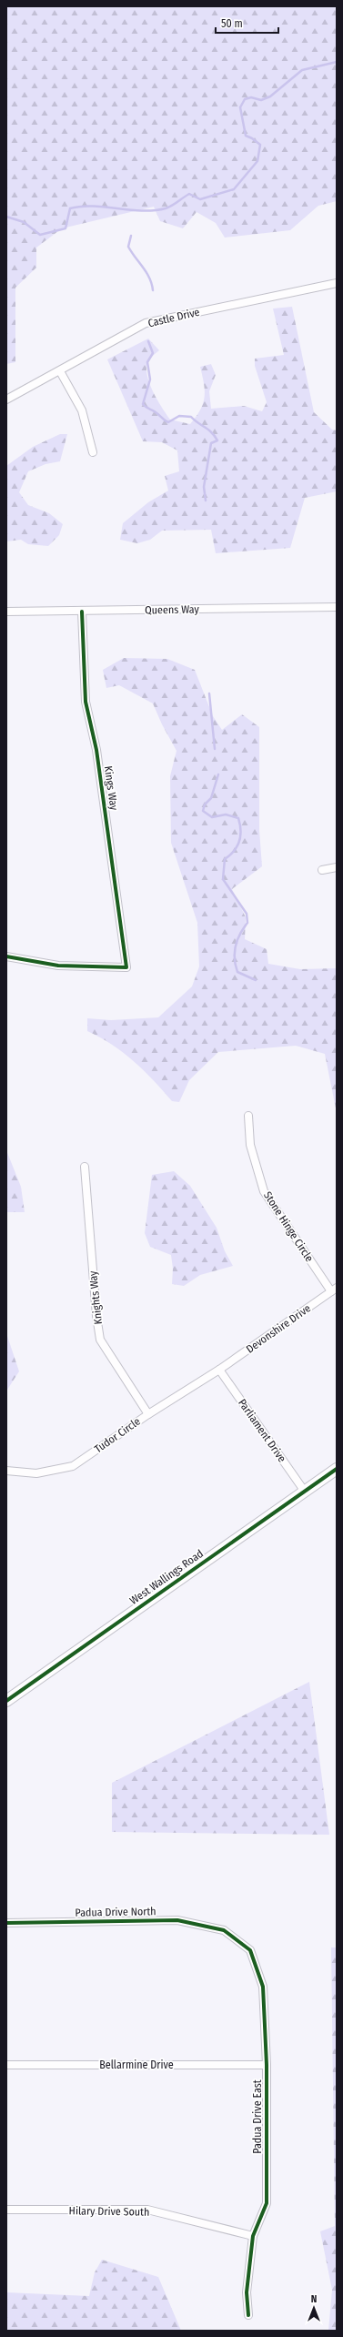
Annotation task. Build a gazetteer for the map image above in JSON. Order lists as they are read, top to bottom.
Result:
{
  "streets": {
    "street": [
      "Castle Drive",
      "Queens Way",
      "Kings Way",
      "Stone Hinge Circle",
      "Knights Way",
      "Devonshire Drive",
      "Parliament Drive",
      "Tudor Circle",
      "West Wallings Road",
      "Padua Drive North",
      "Bellarmine Drive",
      "Padua Drive East",
      "Hilary Drive South"
    ]
  },
  "crossings": [
    ["Queens Way", "Kings Way"],
    ["Stone Hinge Circle", "Devonshire Drive"],
    ["Knights Way", "Tudor Circle"],
    ["Devonshire Drive", "Parliament Drive"],
    ["Devonshire Drive", "Tudor Circle"],
    ["Parliament Drive", "Tudor Circle"],
    ["Parliament Drive", "West Wallings Road"],
    ["Padua Drive North", "Padua Drive East"],
    ["Bellarmine Drive", "Padua Drive East"],
    ["Padua Drive East", "Hilary Drive South"]
  ],
  "scale_bar": "50 m",
  "north": "top"
}
